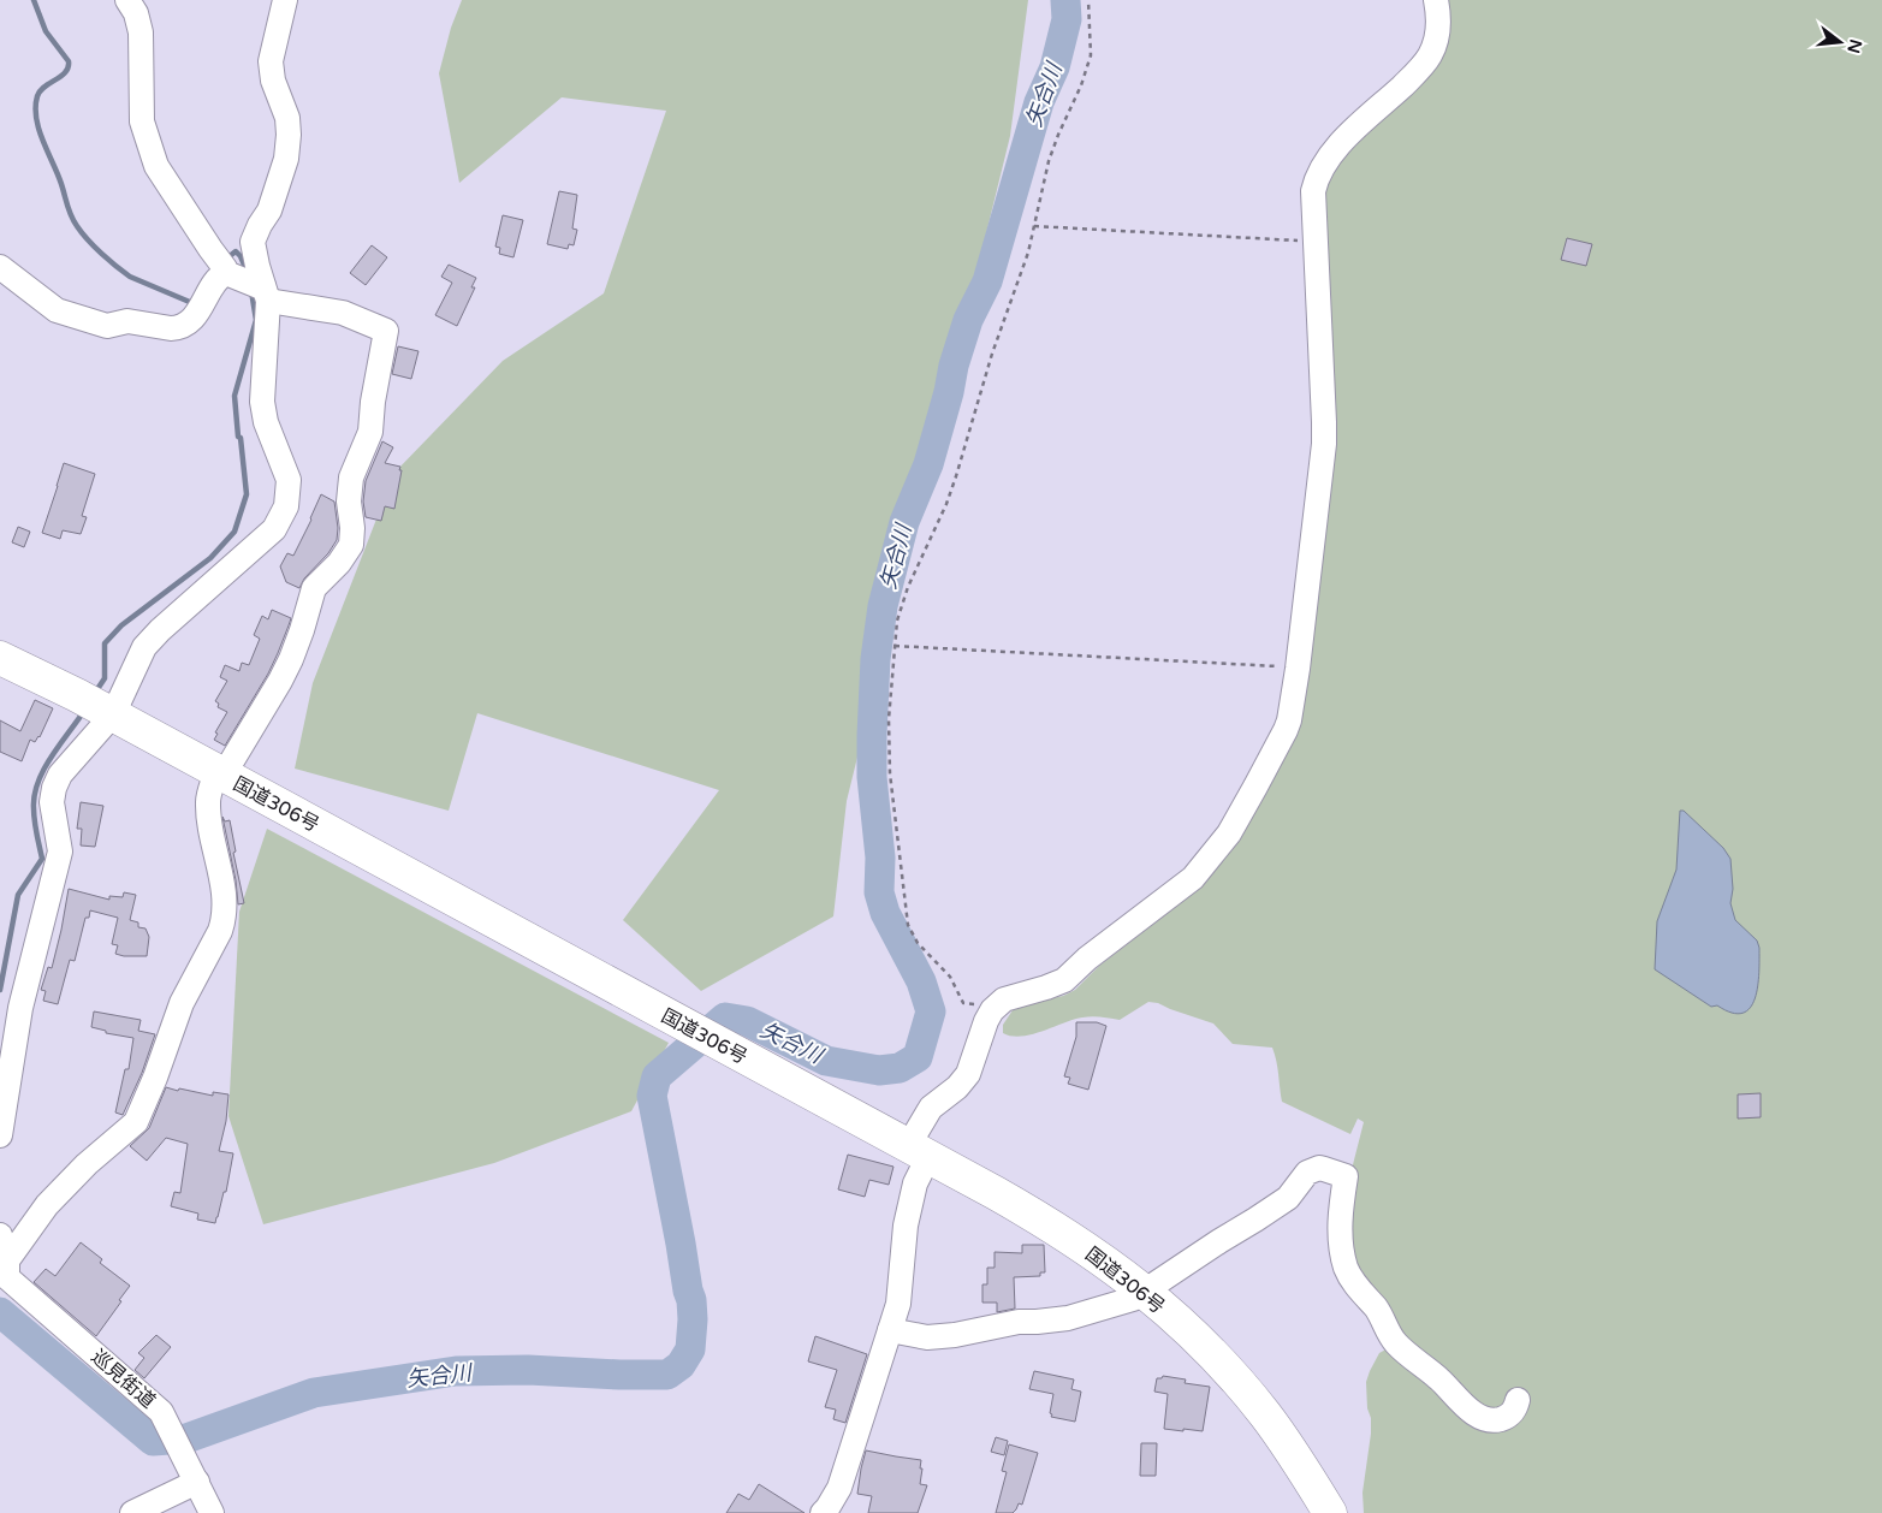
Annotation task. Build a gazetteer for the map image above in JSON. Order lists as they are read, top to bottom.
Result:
{
  "streets": {
    "highway": ["国道306号"],
    "street": ["巡見街道"]
  },
  "water": ["矢合川"],
  "north": "right"
}
